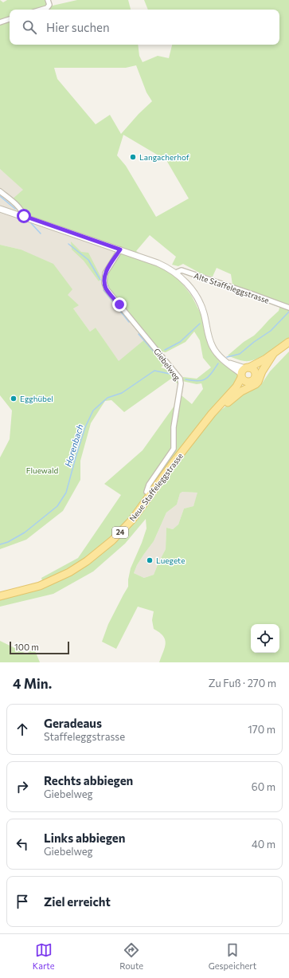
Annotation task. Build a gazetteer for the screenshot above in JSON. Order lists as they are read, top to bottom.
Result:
{
  "streets": {
    "main road": ["Neue Staffeleggstrasse", "24"],
    "street": ["Alte Staffeleggstrasse", "Giebelweg"]
  },
  "crossings": [
    ["Neue Staffeleggstrasse", "24"]
  ],
  "water": ["Horenbach"],
  "parks": ["Fluewald"],
  "places": ["Langacherhof", "Egghübel", "Luegete"],
  "scale_bar": "100 m",
  "page": {
    "search": "Hier suchen",
    "scale": "100 m",
    "heading": ["4 Min.", "Zu Fuß · 270 m"],
    "list": [
      ["Geradeaus", "Staffeleggstrasse", "170 m"],
      ["Rechts abbiegen", "Giebelweg", "60 m"],
      ["Links abbiegen", "Giebelweg", "40 m"],
      "Ziel erreicht"
    ],
    "nav": ["Karte", "Route", "Gespeichert"]
  }
}
